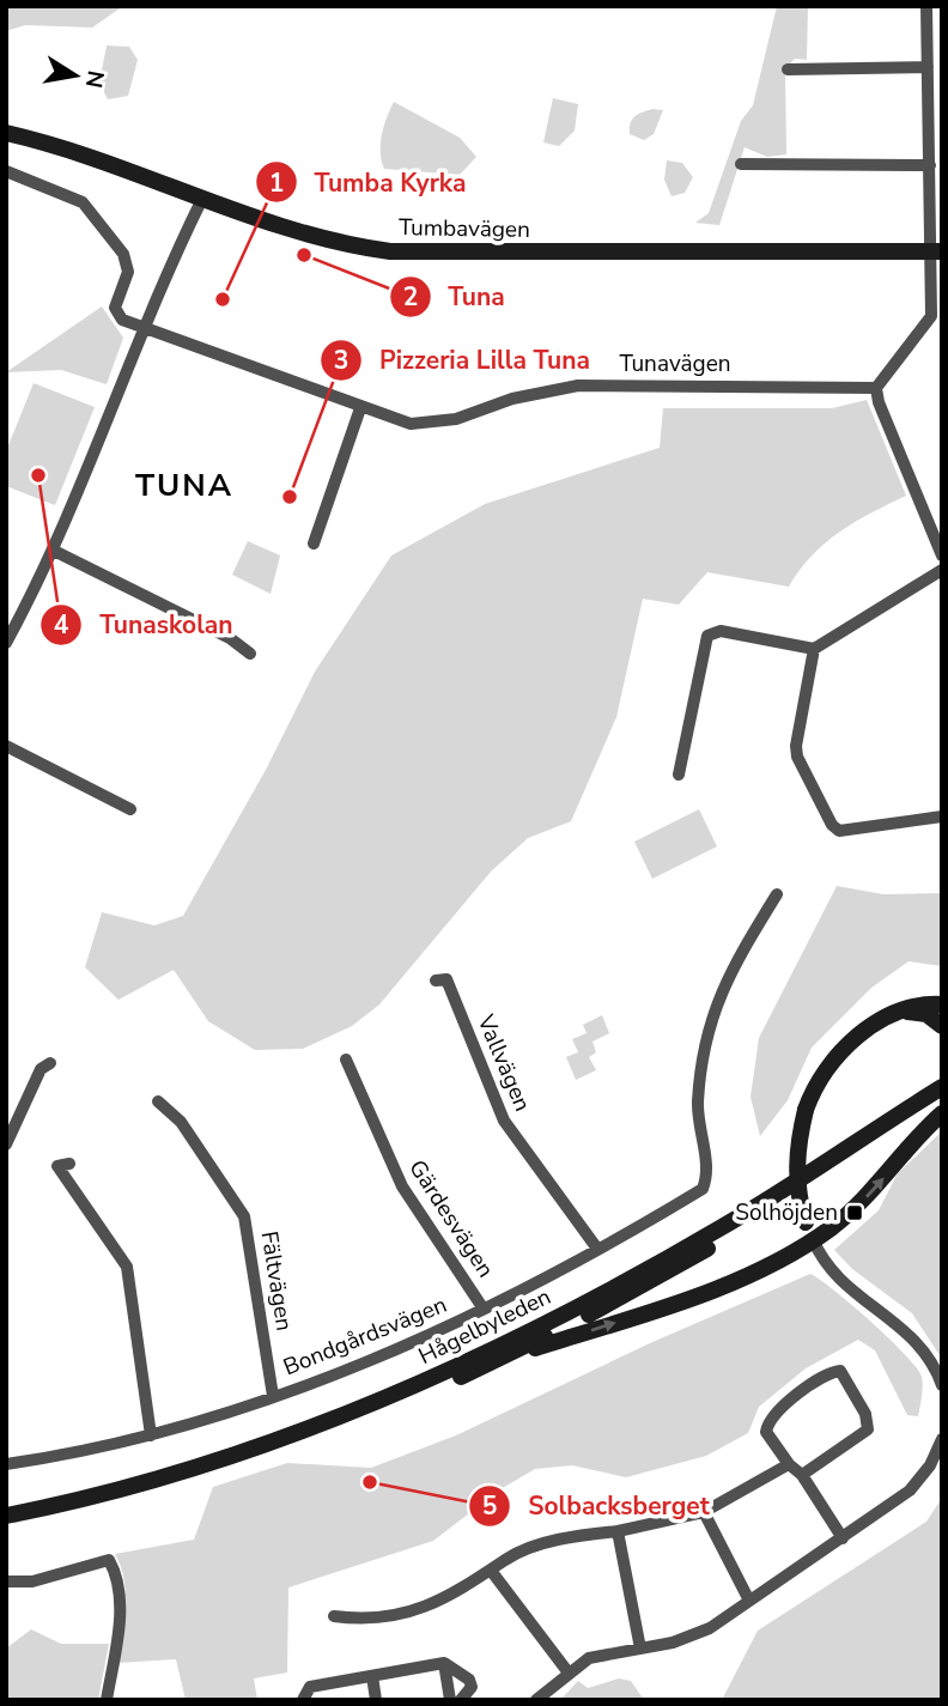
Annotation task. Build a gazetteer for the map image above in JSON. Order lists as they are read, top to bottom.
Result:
{
  "streets": {
    "main road": ["Tumbavägen", "Hågelbyleden"],
    "street": [
      "Tunavägen",
      "Vallvägen",
      "Gärdesvägen",
      "Fältvägen",
      "Bondgårdsvägen"
    ]
  },
  "crossings": [
    ["Vallvägen", "Bondgårdsvägen"],
    ["Gärdesvägen", "Bondgårdsvägen"],
    ["Fältvägen", "Bondgårdsvägen"]
  ],
  "districts": ["TUNA"],
  "places": {
    "other": [
      "Tuna",
      "Tumba Kyrka",
      "Tunaskolan",
      "Pizzeria Lilla Tuna",
      "Solbacksberget"
    ],
    "transit": ["Solhöjden"]
  },
  "north": "right"
}
